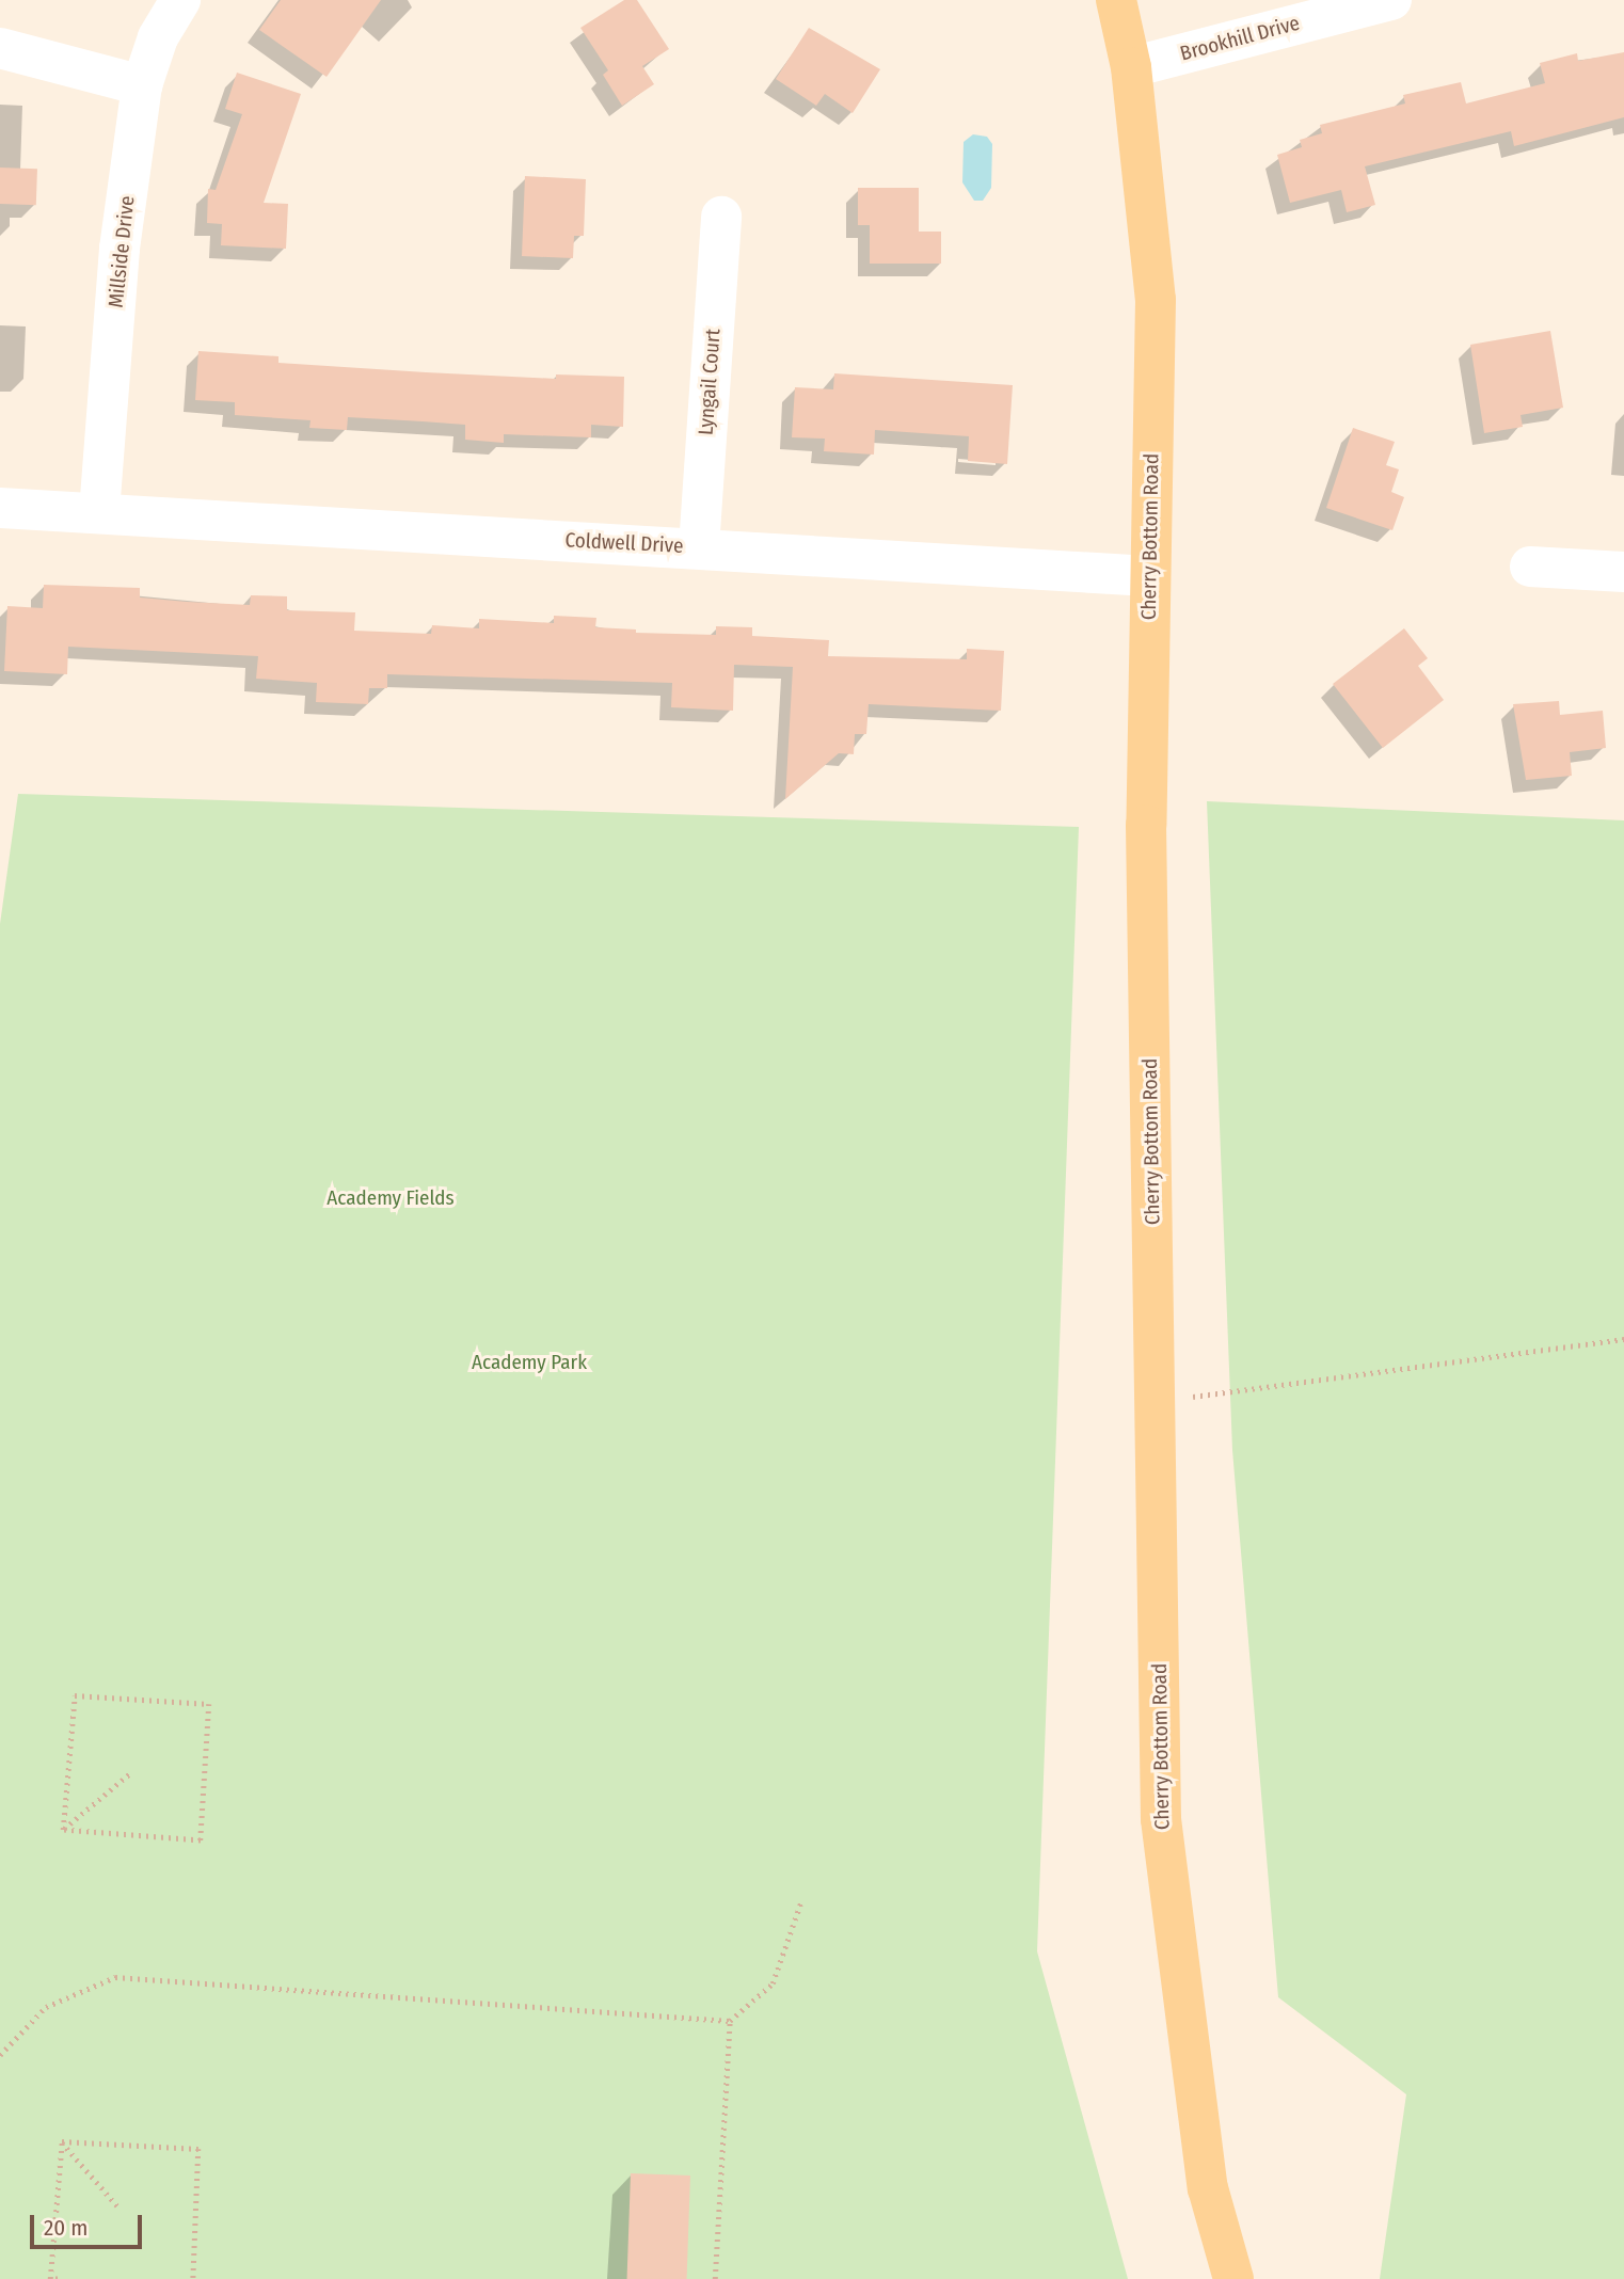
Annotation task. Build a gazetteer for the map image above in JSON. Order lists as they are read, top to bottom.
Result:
{
  "streets": {
    "main road": ["Cherry Bottom Road"],
    "street": [
      "Brookhill Drive",
      "Millside Drive",
      "Lyngail Court",
      "Coldwell Drive"
    ]
  },
  "crossings": [
    ["Brookhill Drive", "Cherry Bottom Road"],
    ["Millside Drive", "Coldwell Drive"],
    ["Lyngail Court", "Coldwell Drive"],
    ["Cherry Bottom Road", "Coldwell Drive"]
  ],
  "parks": ["Academy Fields", "Academy Park"],
  "scale_bar": "20 m"
}
